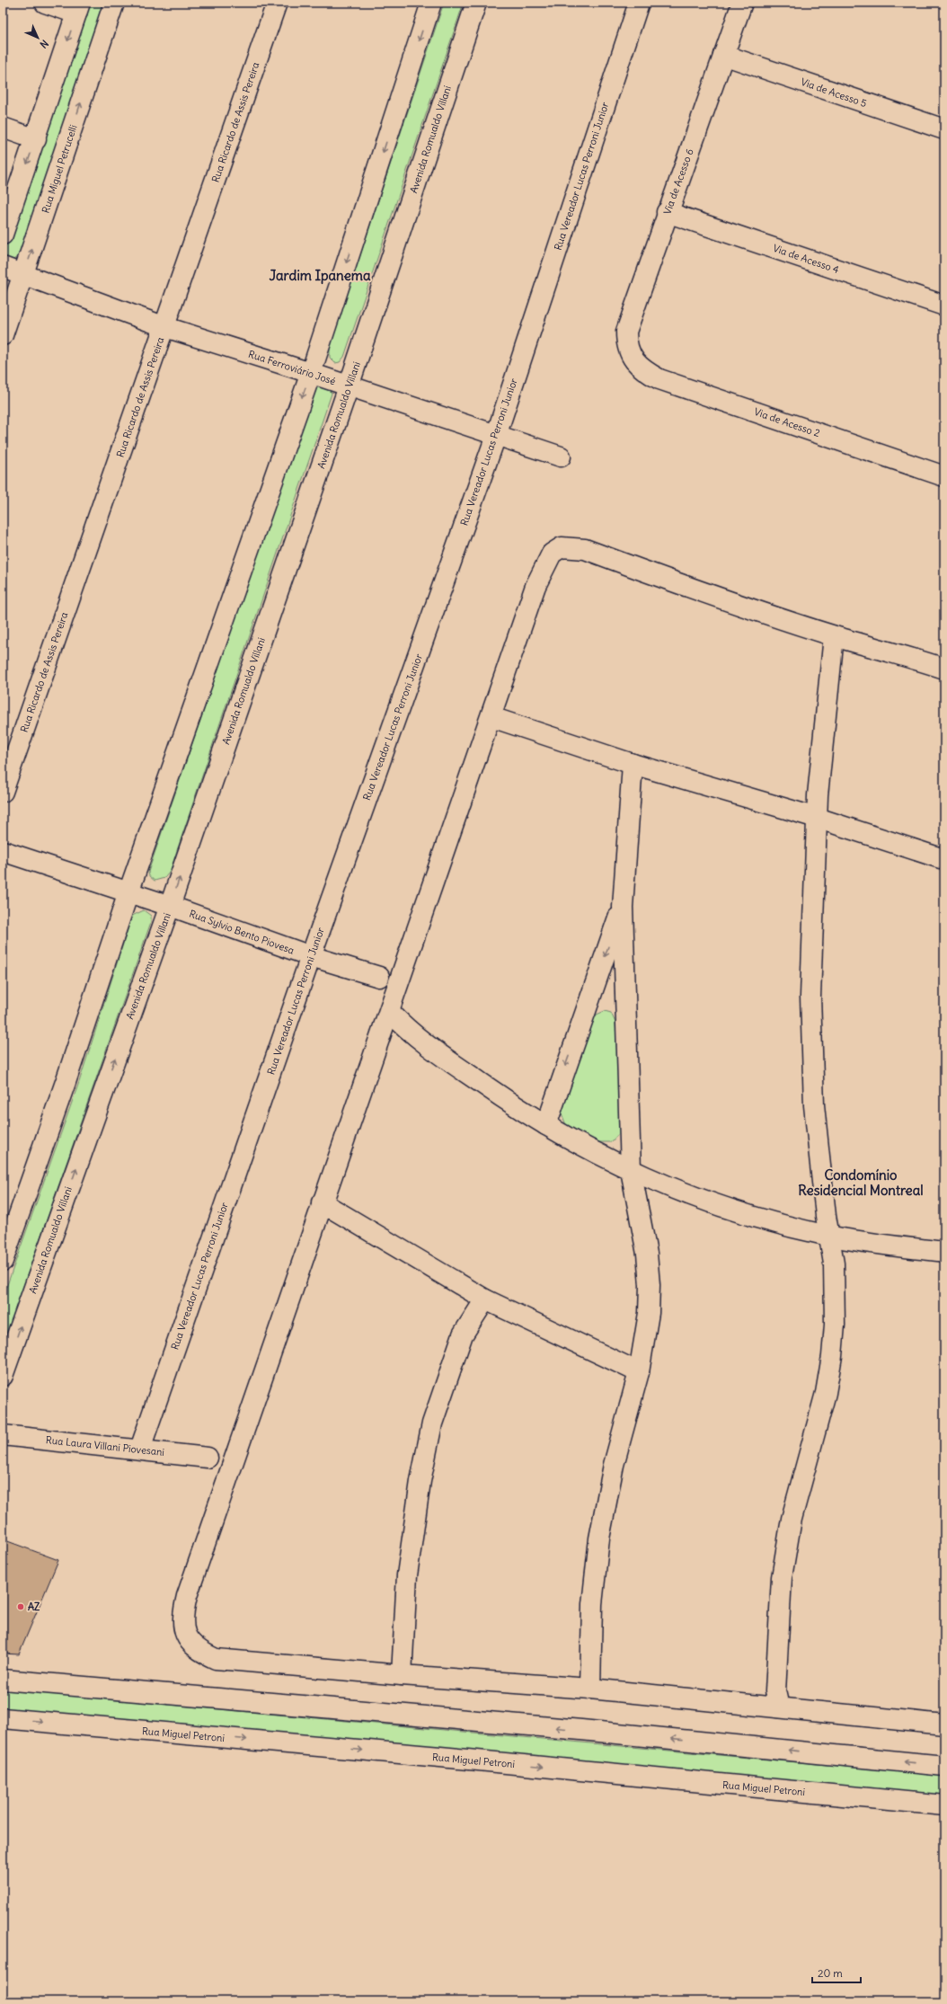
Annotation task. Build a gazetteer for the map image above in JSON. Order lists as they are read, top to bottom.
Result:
{
  "streets": {
    "street": [
      "Via de Acesso 5",
      "Rua Ricardo de Assis Pereira",
      "Avenida Romualdo Villani",
      "Rua Miguel Petrucelli",
      "Rua Vereador Lucas Perroni Junior",
      "Via de Acesso 6",
      "Via de Acesso 4",
      "Rua Ferroviário José",
      "Via de Acesso 2",
      "Rua Sylvio Bento Piovesa",
      "Rua Laura Villani Piovesani",
      "Rua Miguel Petroni"
    ]
  },
  "crossings": [
    ["Via de Acesso 5", "Via de Acesso 6"],
    ["Rua Ricardo de Assis Pereira", "Rua Ferroviário José"],
    ["Avenida Romualdo Villani", "Rua Ferroviário José"],
    ["Avenida Romualdo Villani", "Rua Sylvio Bento Piovesa"],
    ["Rua Miguel Petrucelli", "Rua Ferroviário José"],
    ["Rua Vereador Lucas Perroni Junior", "Rua Ferroviário José"],
    ["Rua Vereador Lucas Perroni Junior", "Rua Sylvio Bento Piovesa"],
    ["Rua Vereador Lucas Perroni Junior", "Rua Laura Villani Piovesani"],
    ["Via de Acesso 6", "Via de Acesso 4"],
    ["Via de Acesso 6", "Via de Acesso 2"]
  ],
  "districts": ["Jardim Ipanema", "Condomínio Residencial Montreal"],
  "places": ["AZ"],
  "scale_bar": "20 m",
  "north": "bottom right"
}
